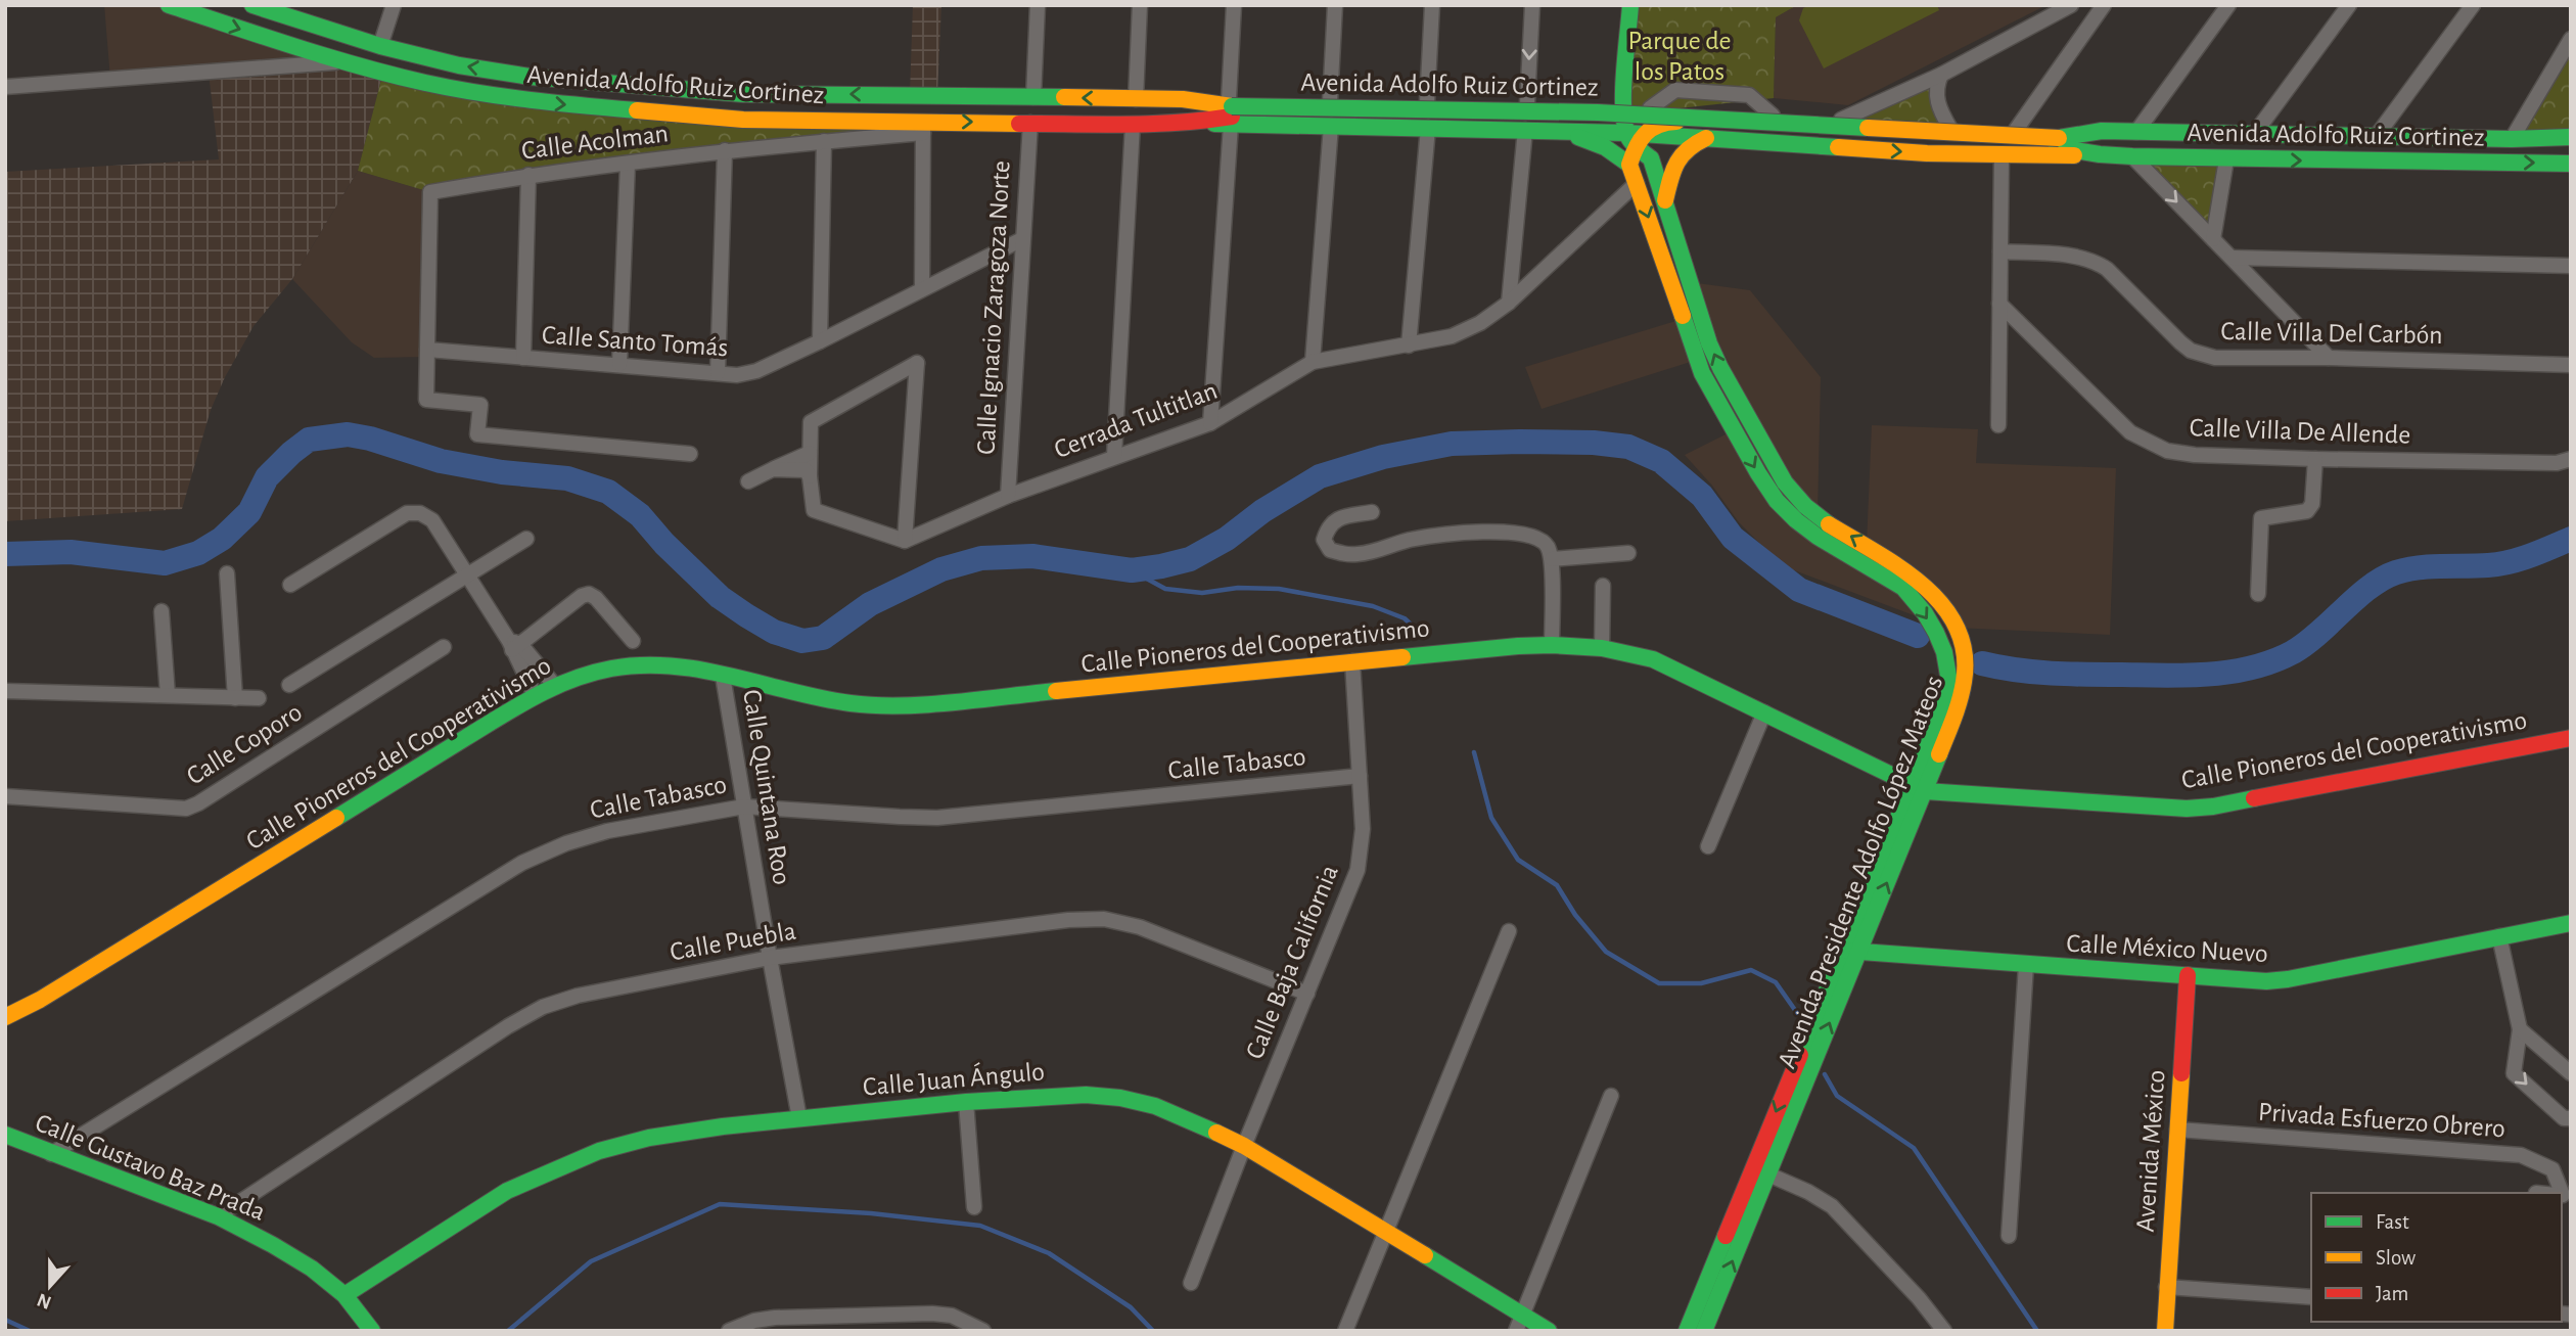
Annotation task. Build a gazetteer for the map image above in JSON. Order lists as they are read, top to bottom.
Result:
{
  "streets": {
    "main road": [
      "Avenida Adolfo Ruiz Cortinez",
      "Calle Pioneros del Cooperativismo",
      "Avenida Presidente Adolfo López Mateos",
      "Calle México Nuevo",
      "Calle Juan Ángulo",
      "Avenida México",
      "Calle Gustavo Baz Prada"
    ],
    "street": [
      "Calle Acolman",
      "Calle Ignacio Zaragoza Norte",
      "Calle Villa Del Carbón",
      "Calle Santo Tomás",
      "Cerrada Tultitlan",
      "Calle Villa De Allende",
      "Calle Coporo",
      "Calle Tabasco",
      "Calle Quintana Roo",
      "Calle Puebla",
      "Calle Baja California",
      "Privada Esfuerzo Obrero"
    ]
  },
  "crossings": [
    ["Avenida Adolfo Ruiz Cortinez", "Calle Acolman"],
    ["Avenida Adolfo Ruiz Cortinez", "Calle Ignacio Zaragoza Norte"],
    ["Avenida Adolfo Ruiz Cortinez", "Avenida Presidente Adolfo López Mateos"],
    ["Calle Acolman", "Calle Santo Tomás"],
    ["Calle Ignacio Zaragoza Norte", "Calle Santo Tomás"],
    ["Calle Ignacio Zaragoza Norte", "Cerrada Tultitlan"],
    ["Cerrada Tultitlan", "Avenida Presidente Adolfo López Mateos"],
    ["Calle Pioneros del Cooperativismo", "Calle Quintana Roo"],
    ["Calle Pioneros del Cooperativismo", "Avenida Presidente Adolfo López Mateos"],
    ["Calle Pioneros del Cooperativismo", "Calle Baja California"],
    ["Calle Tabasco", "Calle Quintana Roo"],
    ["Calle Tabasco", "Calle Baja California"],
    ["Calle Tabasco", "Calle Gustavo Baz Prada"],
    ["Calle Quintana Roo", "Calle Puebla"],
    ["Calle Quintana Roo", "Calle Juan Ángulo"],
    ["Avenida Presidente Adolfo López Mateos", "Calle México Nuevo"],
    ["Calle Puebla", "Calle Baja California"],
    ["Calle Puebla", "Calle Gustavo Baz Prada"],
    ["Calle México Nuevo", "Privada Esfuerzo Obrero"],
    ["Calle México Nuevo", "Avenida México"],
    ["Calle Baja California", "Calle Juan Ángulo"],
    ["Calle Juan Ángulo", "Calle Gustavo Baz Prada"],
    ["Privada Esfuerzo Obrero", "Avenida México"]
  ],
  "parks": ["Parque de los Patos"],
  "legend": ["Fast", "Slow", "Jam"],
  "north": "bottom"
}
